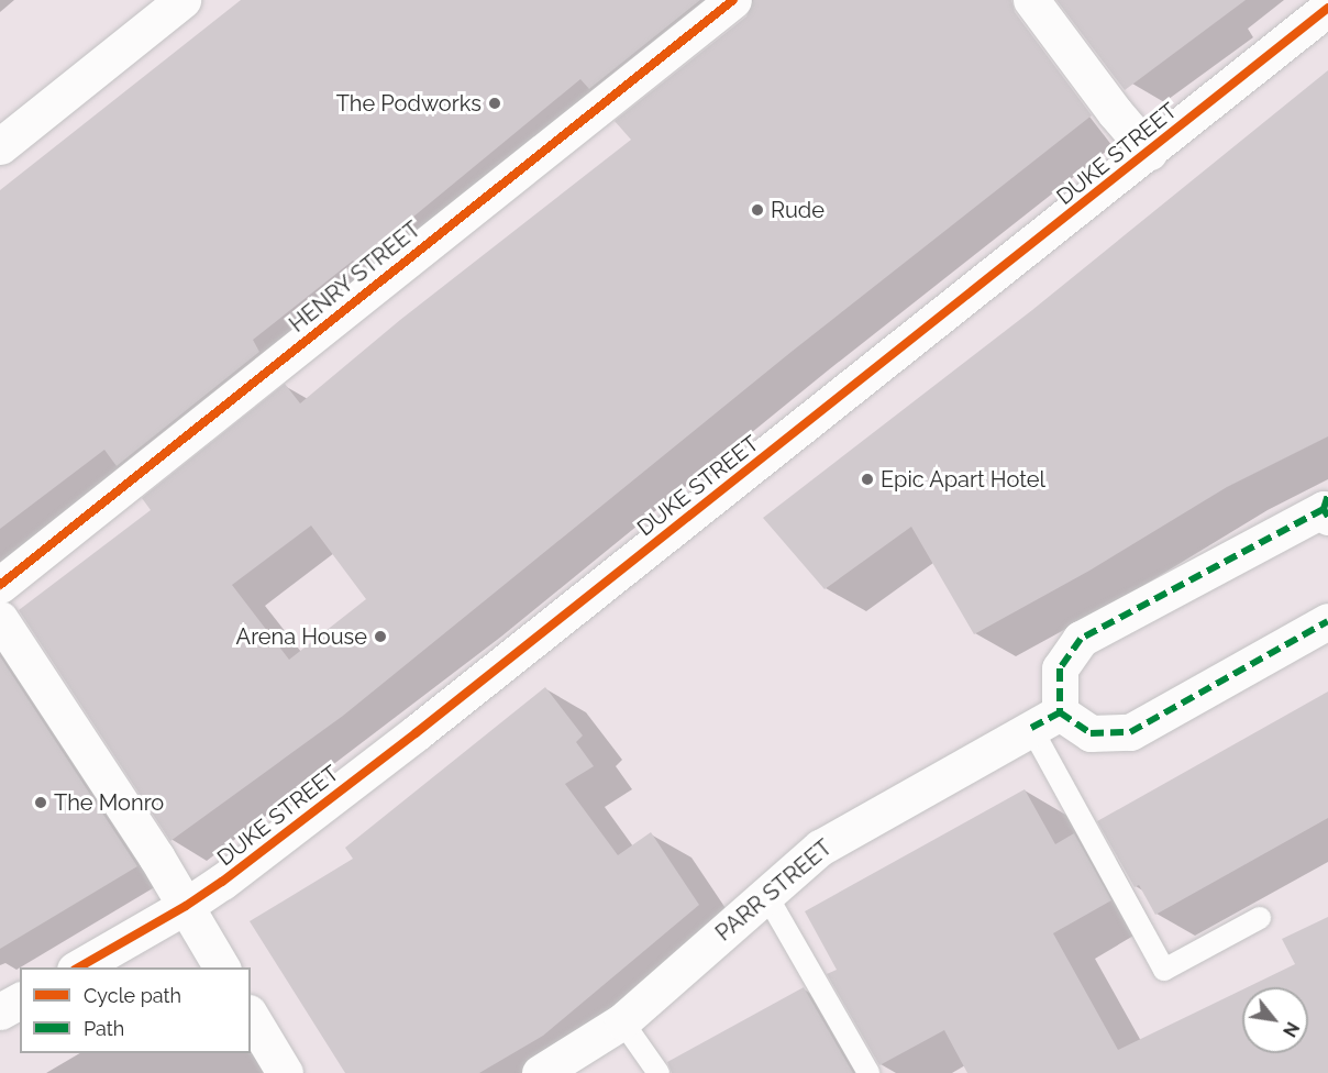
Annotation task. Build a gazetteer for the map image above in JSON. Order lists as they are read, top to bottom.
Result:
{
  "streets": {
    "street": ["DUKE STREET", "HENRY STREET", "PARR STREET"]
  },
  "places": [
    "The Podworks",
    "Rude",
    "Epic Apart Hotel",
    "Arena House",
    "The Monro"
  ],
  "legend": ["Cycle path", "Path"],
  "north": "bottom right"
}
